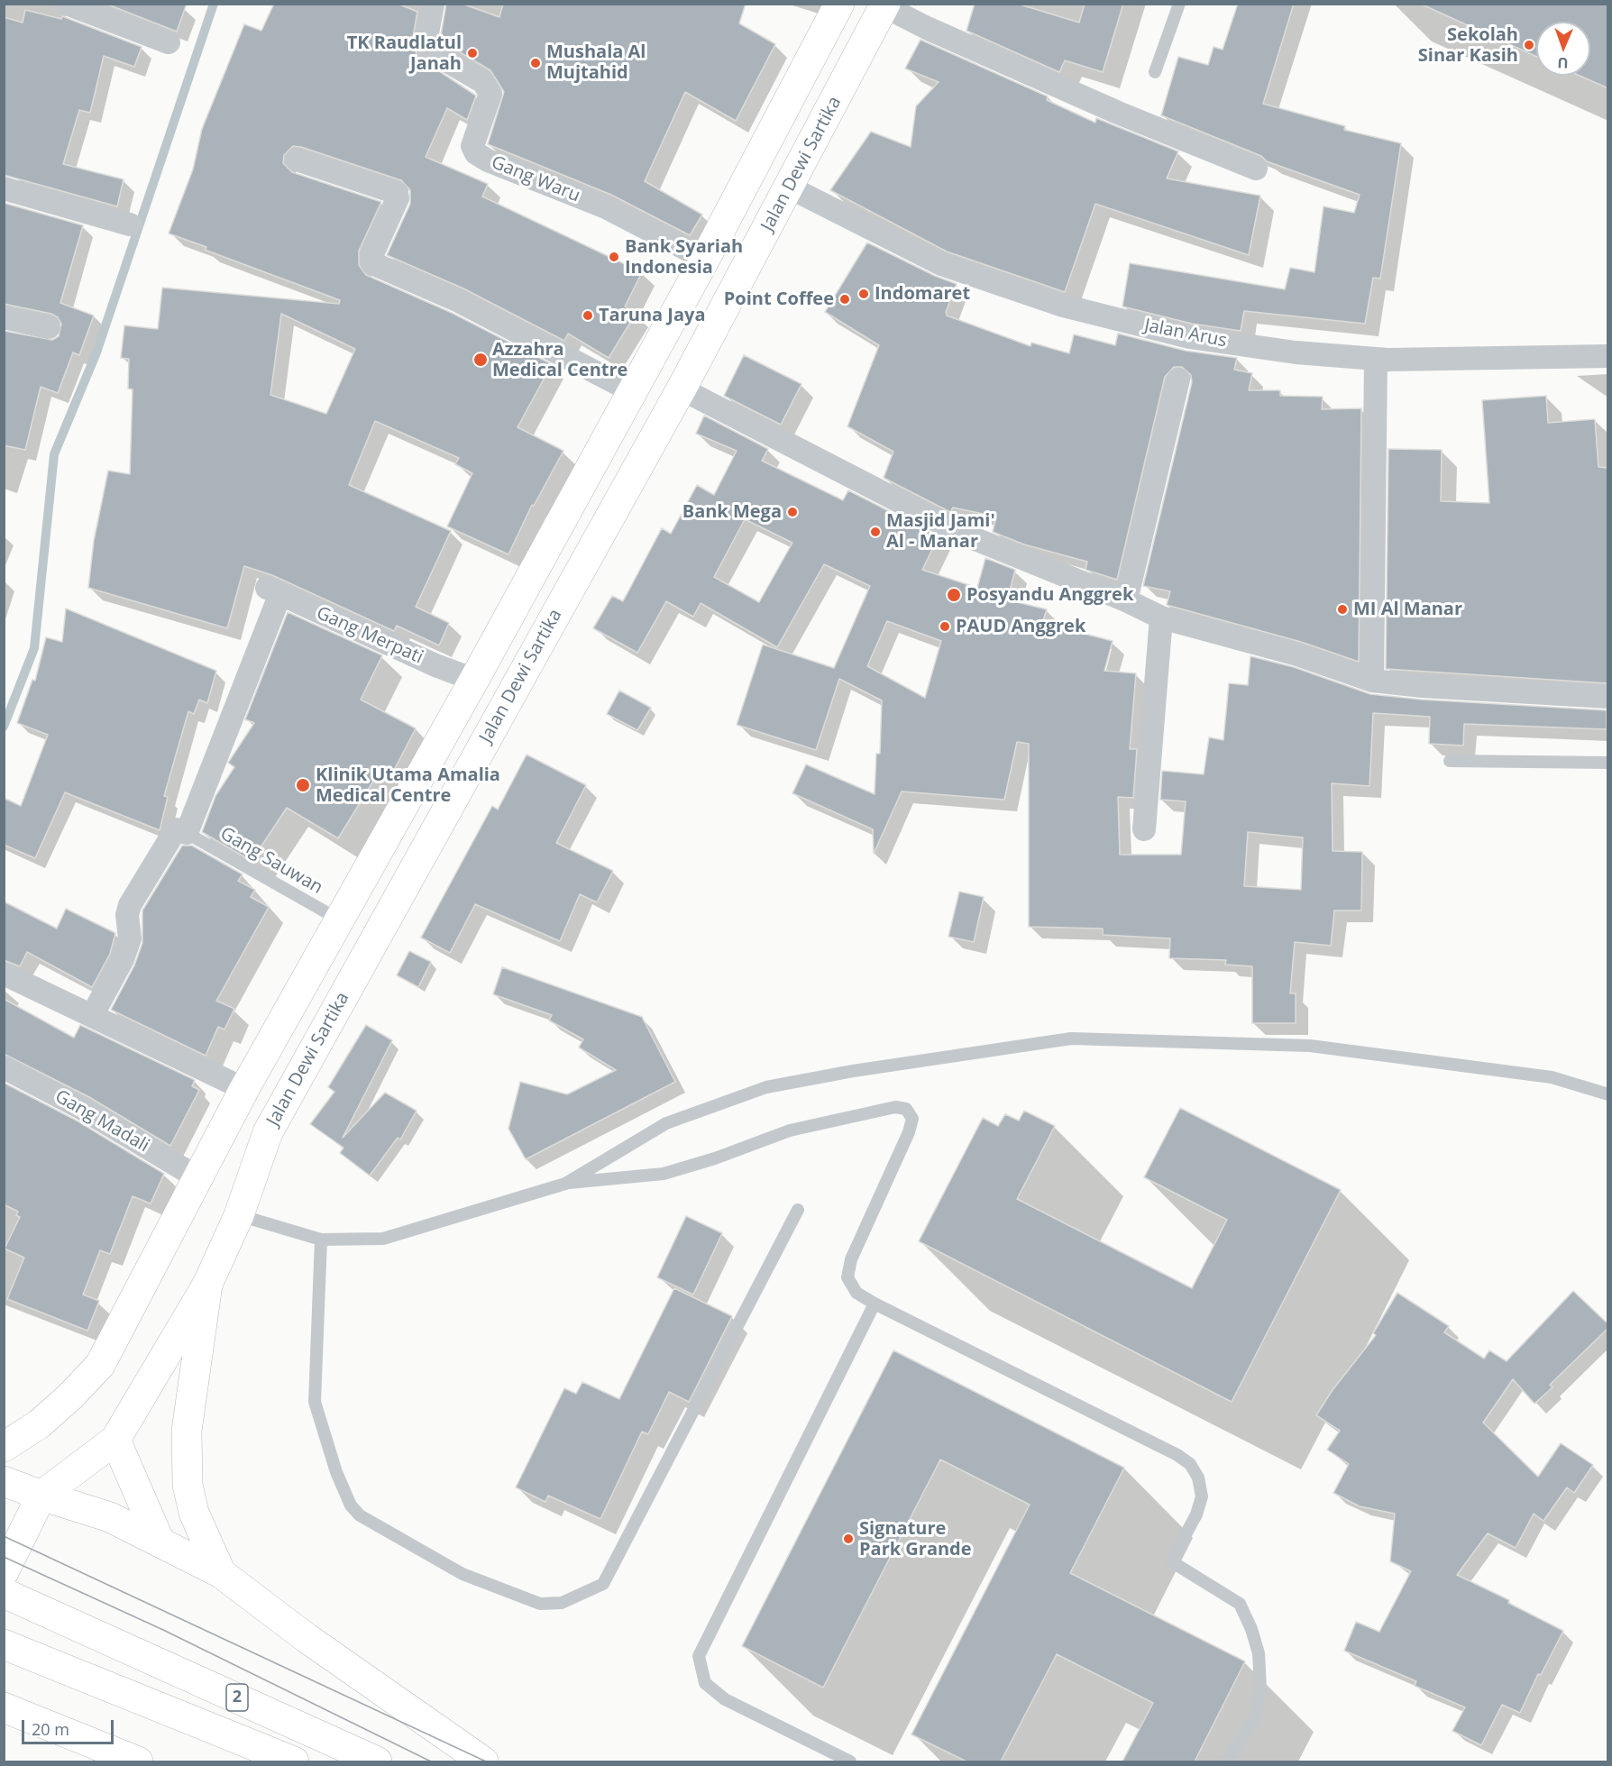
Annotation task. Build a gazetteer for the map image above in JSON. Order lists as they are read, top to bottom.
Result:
{
  "streets": {
    "main road": ["Jalan Dewi Sartika", "2"],
    "street": [
      "Gang Waru",
      "Jalan Arus",
      "Gang Merpati",
      "Gang Madali"
    ],
    "lane": ["Gang Sauwan"]
  },
  "crossings": [
    ["Jalan Dewi Sartika", "Jalan Arus"],
    ["Gang Merpati", "Gang Sauwan"]
  ],
  "places": [
    "Sekolah Sinar Kasih",
    "TK Raudlatul Janah",
    "Mushala Al Mujtahid",
    "Bank Syariah Indonesia",
    "Indomaret",
    "Point Coffee",
    "Taruna Jaya",
    "Azzahra Medical Centre",
    "Bank Mega",
    "Masjid Jami' Al - Manar",
    "Posyandu Anggrek",
    "MI Al Manar",
    "PAUD Anggrek",
    "Klinik Utama Amalia Medical Centre",
    "Signature Park Grande"
  ],
  "scale_bar": "20 m",
  "north": "bottom"
}
